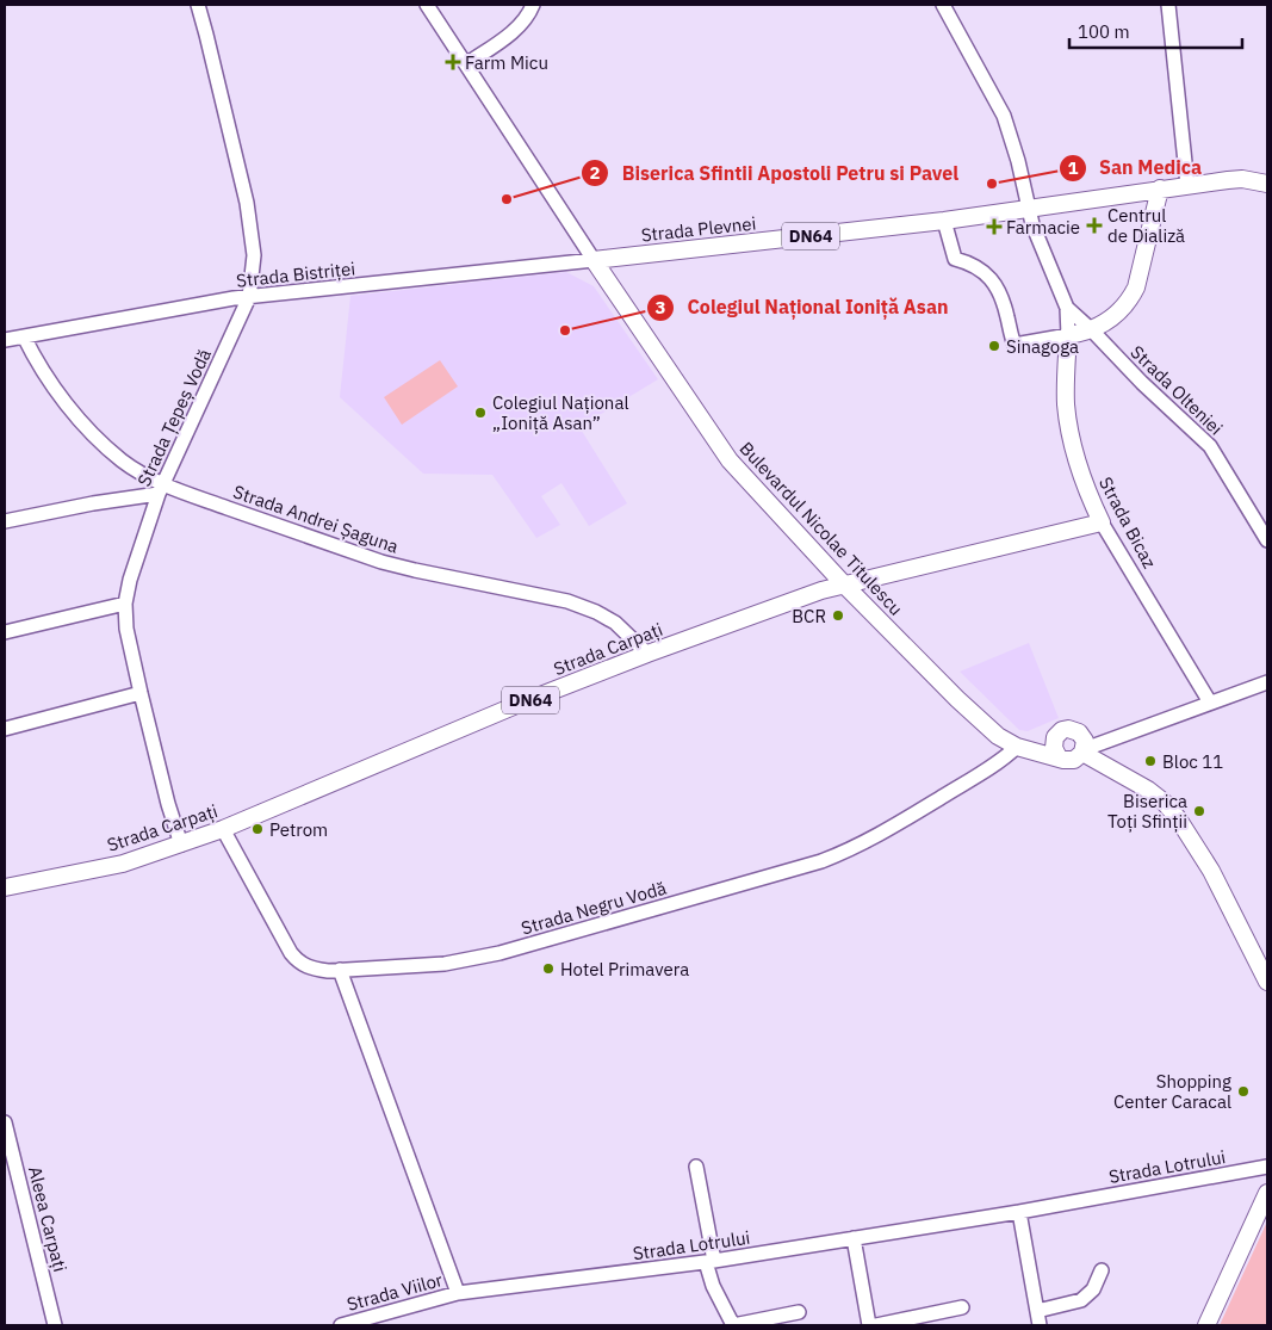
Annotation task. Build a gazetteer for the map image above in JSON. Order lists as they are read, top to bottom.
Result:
{
  "streets": {
    "main road": [
      "Strada Plevnei",
      "DN64",
      "Strada Bicaz",
      "Bulevardul Nicolae Titulescu",
      "Strada Carpați"
    ],
    "street": [
      "Strada Bistriței",
      "Strada Olteniei",
      "Strada Țepeș Vodă",
      "Strada Andrei Șaguna",
      "Strada Negru Vodă",
      "Strada Lotrului",
      "Aleea Carpați",
      "Strada Viilor"
    ]
  },
  "crossings": [
    ["Strada Plevnei", "Strada Bistriței"],
    ["Strada Plevnei", "Strada Bicaz"],
    ["Strada Plevnei", "Bulevardul Nicolae Titulescu"],
    ["Strada Bistriței", "Strada Țepeș Vodă"],
    ["Strada Bistriței", "Strada Andrei Șaguna"],
    ["Strada Bistriței", "Bulevardul Nicolae Titulescu"],
    ["Strada Olteniei", "Strada Bicaz"],
    ["Strada Țepeș Vodă", "Strada Andrei Șaguna"],
    ["Strada Țepeș Vodă", "Strada Carpați"],
    ["Strada Andrei Șaguna", "Strada Carpați"],
    ["Strada Bicaz", "Strada Carpați"],
    ["Bulevardul Nicolae Titulescu", "Strada Carpați"],
    ["Bulevardul Nicolae Titulescu", "Strada Negru Vodă"],
    ["Strada Carpați", "Strada Negru Vodă"],
    ["Strada Lotrului", "Strada Viilor"]
  ],
  "places": {
    "health": ["Farm Micu", "Centrul de Dializă", "Farmacie"],
    "other": [
      "San Medica",
      "Biserica Sfintii Apostoli Petru si Pavel",
      "Colegiul Național Ioniță Asan",
      "Sinagoga",
      "Colegiul Național „Ioniță Asan”",
      "BCR",
      "Bloc 11",
      "Biserica Toți Sfinții",
      "Petrom",
      "Hotel Primavera",
      "Shopping Center Caracal"
    ]
  },
  "scale_bar": "100 m"
}
